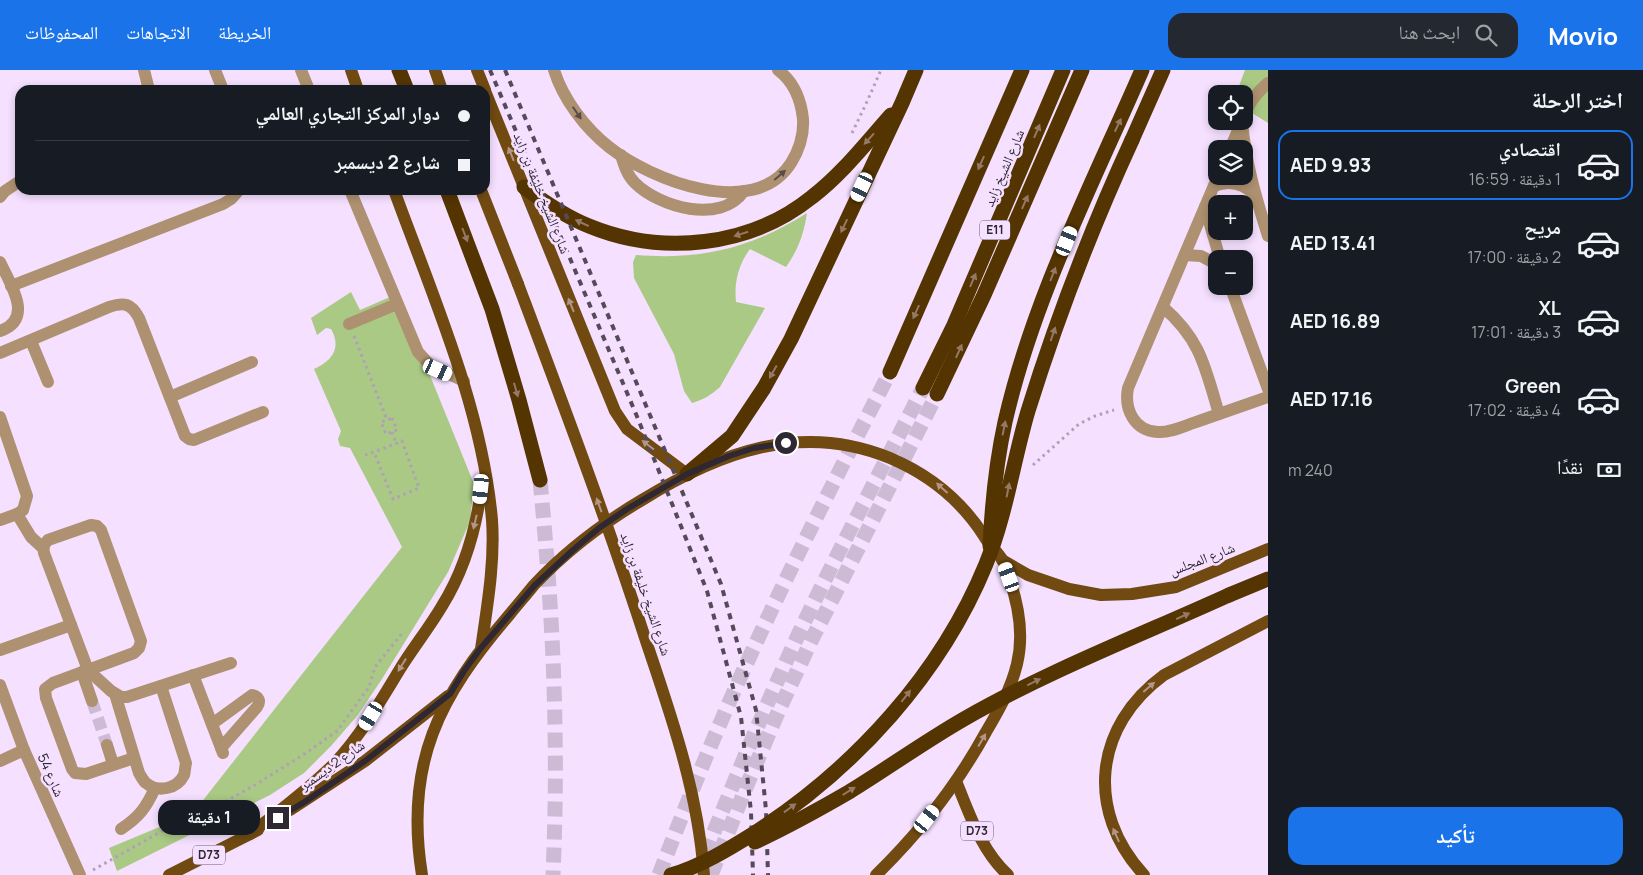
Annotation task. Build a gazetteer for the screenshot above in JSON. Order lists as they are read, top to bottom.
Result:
{
  "streets": {
    "highway": ["شارع الشيخ زايد", "E11"],
    "main road": [
      "شارع الشيخ خليفة بن زايد",
      "شارع المجلس",
      "شارع 2 ديسمبر",
      "D73"
    ],
    "street": ["شارع 54"]
  },
  "one_way": ["شارع الشيخ خليفة بن زايد"],
  "page": {
    "header": "Movio",
    "search": "ابحث هنا",
    "nav": ["الخريطة", "الاتجاهات", "المحفوظات"],
    "heading": "اختر الرحلة",
    "map_buttons": ["+", "−"],
    "banner": ["دوار المركز التجاري العالمي", "شارع 2 ديسمبر"],
    "list": [
      {
        "name": "اقتصادي",
        "note": "1 دقيقة · 16:59",
        "value": "AED 9.93"
      },
      {
        "name": "مريح",
        "note": "2 دقيقة · 17:00",
        "value": "AED 13.41"
      },
      {
        "name": "XL",
        "note": "3 دقيقة · 17:01",
        "value": "AED 16.89"
      },
      {
        "name": "Green",
        "note": "4 دقيقة · 17:02",
        "value": "AED 17.16"
      }
    ],
    "pay": ["نقدًا", "240 m"],
    "buttons": "تأكيد",
    "bubble": "1 دقيقة"
  }
}
